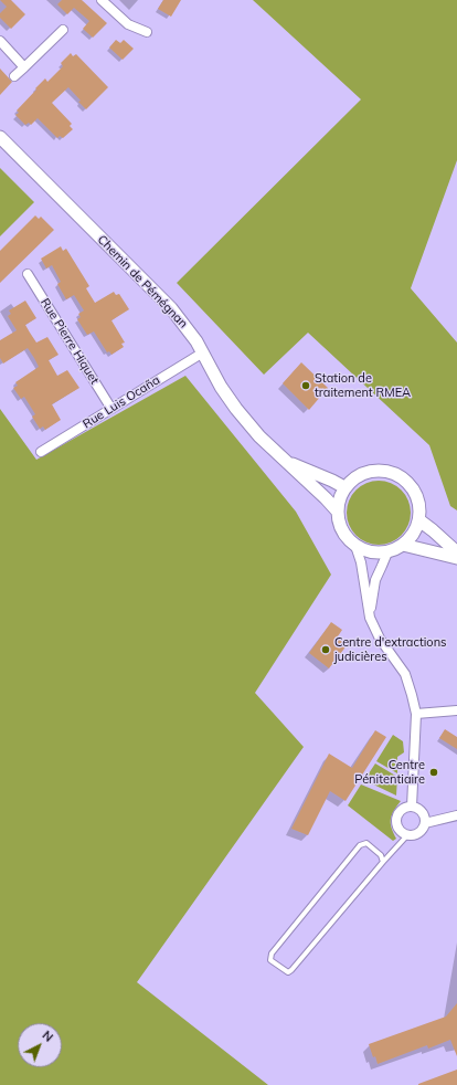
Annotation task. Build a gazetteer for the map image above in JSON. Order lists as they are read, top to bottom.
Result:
{
  "streets": {
    "street": ["Chemin de Pémégnan", "Rue Pierre Hiquet", "Rue Luis Ocaña"]
  },
  "crossings": [
    ["Chemin de Pémégnan", "Rue Luis Ocaña"],
    ["Rue Pierre Hiquet", "Rue Luis Ocaña"]
  ],
  "places": ["Station de traitement RMEA", "Centre d'extractions judicières", "Centre Pénitentiaire"],
  "north": "top right"
}
